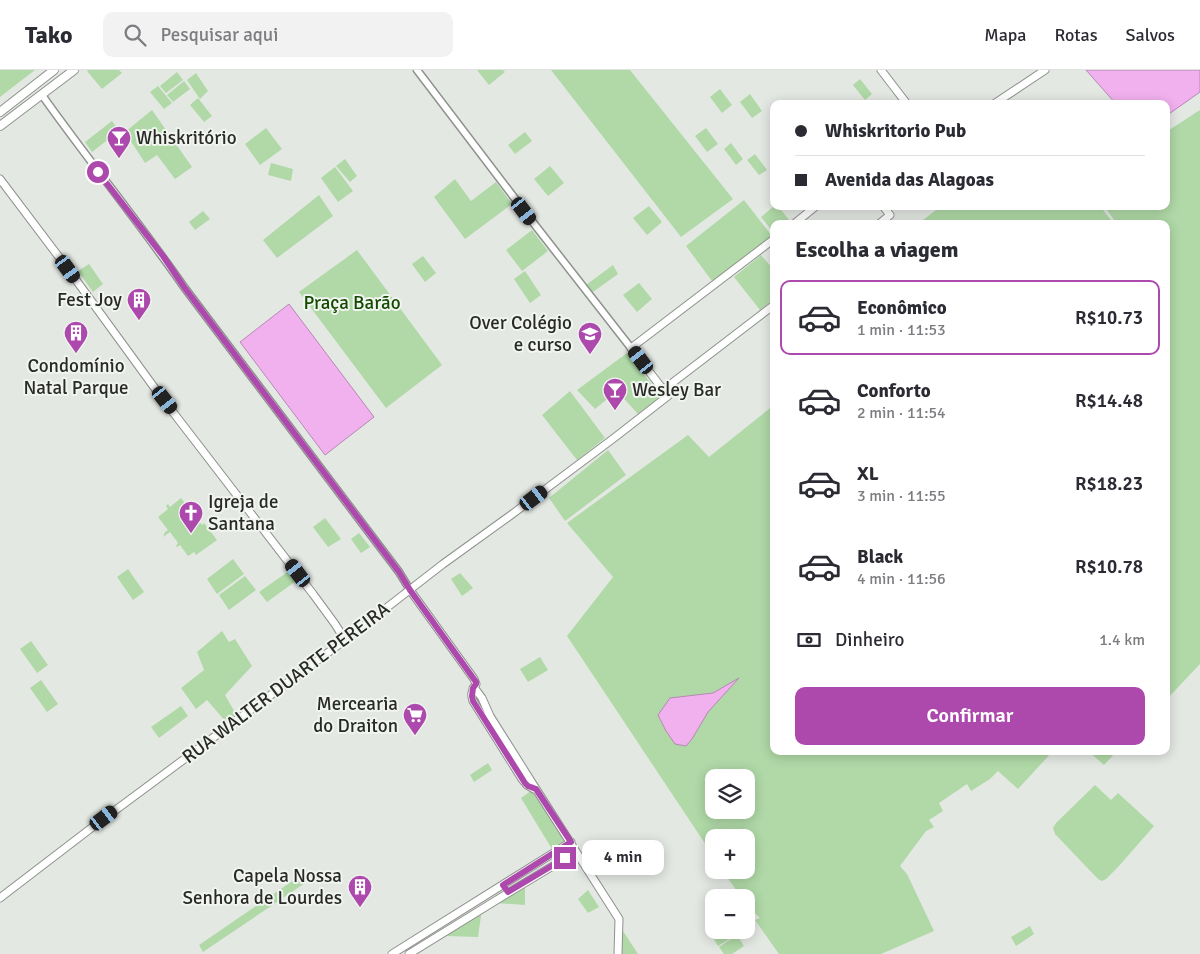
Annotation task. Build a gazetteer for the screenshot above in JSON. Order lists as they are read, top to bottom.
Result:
{
  "streets": {
    "main road": ["RUA WALTER DUARTE PEREIRA"]
  },
  "parks": ["Praça Barão"],
  "places": {
    "bar": ["Whiskritório", "Wesley Bar"],
    "building": ["Fest Joy", "Condomínio Natal Parque", "Capela Nossa Senhora de Lourdes"],
    "school or university": ["Over Colégio e curso"],
    "church": ["Igreja de Santana"],
    "supermarket": ["Mercearia do Draiton"]
  },
  "page": {
    "header": "Tako",
    "search": "Pesquisar aqui",
    "nav": ["Mapa", "Rotas", "Salvos"],
    "banner": ["Whiskritorio Pub", "Avenida das Alagoas"],
    "heading": "Escolha a viagem",
    "list": [
      {
        "name": "Econômico",
        "note": "1 min · 11:53",
        "value": "R$10.73"
      },
      {
        "name": "Conforto",
        "note": "2 min · 11:54",
        "value": "R$14.48"
      },
      {
        "name": "XL",
        "note": "3 min · 11:55",
        "value": "R$18.23"
      },
      {
        "name": "Black",
        "note": "4 min · 11:56",
        "value": "R$10.78"
      }
    ],
    "pay": ["Dinheiro", "1.4 km"],
    "buttons": "Confirmar",
    "map_buttons": ["+", "−"],
    "bubble": "4 min"
  }
}
